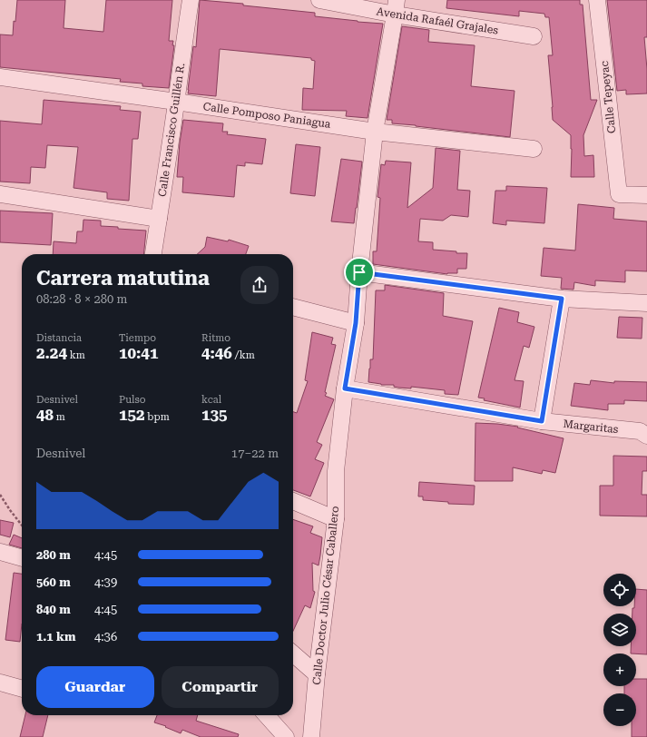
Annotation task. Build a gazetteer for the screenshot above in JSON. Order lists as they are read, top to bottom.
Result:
{
  "streets": {
    "street": [
      "Avenida Rafaél Grajales",
      "Calle Tepeyac",
      "Calle Pomposo Paniagua",
      "Calle Francisco Guillén R.",
      "Margaritas",
      "Calle Doctor Julio César Caballero"
    ]
  },
  "crossings": [
    ["Avenida Rafaél Grajales", "Calle Doctor Julio César Caballero"],
    ["Calle Pomposo Paniagua", "Calle Francisco Guillén R."],
    ["Calle Pomposo Paniagua", "Calle Doctor Julio César Caballero"],
    ["Margaritas", "Calle Doctor Julio César Caballero"]
  ],
  "page": {
    "heading": ["Carrera matutina", "08:28 · 8 × 280 m"],
    "stats": [
      ["Distancia", "2.24 km"],
      ["Tiempo", "10:41"],
      ["Ritmo", "4:46 /km"],
      ["Desnivel", "48 m"],
      ["Pulso", "152 bpm"],
      ["kcal", "135"]
    ],
    "chart": ["Desnivel", "17–22 m"],
    "list": [
      {
        "name": "280 m",
        "note": "4:45"
      },
      {
        "name": "560 m",
        "note": "4:39"
      },
      {
        "name": "840 m",
        "note": "4:45"
      },
      {
        "name": "1.1 km",
        "note": "4:36"
      }
    ],
    "map_buttons": ["+", "−"],
    "buttons": ["Guardar", "Compartir"]
  }
}
